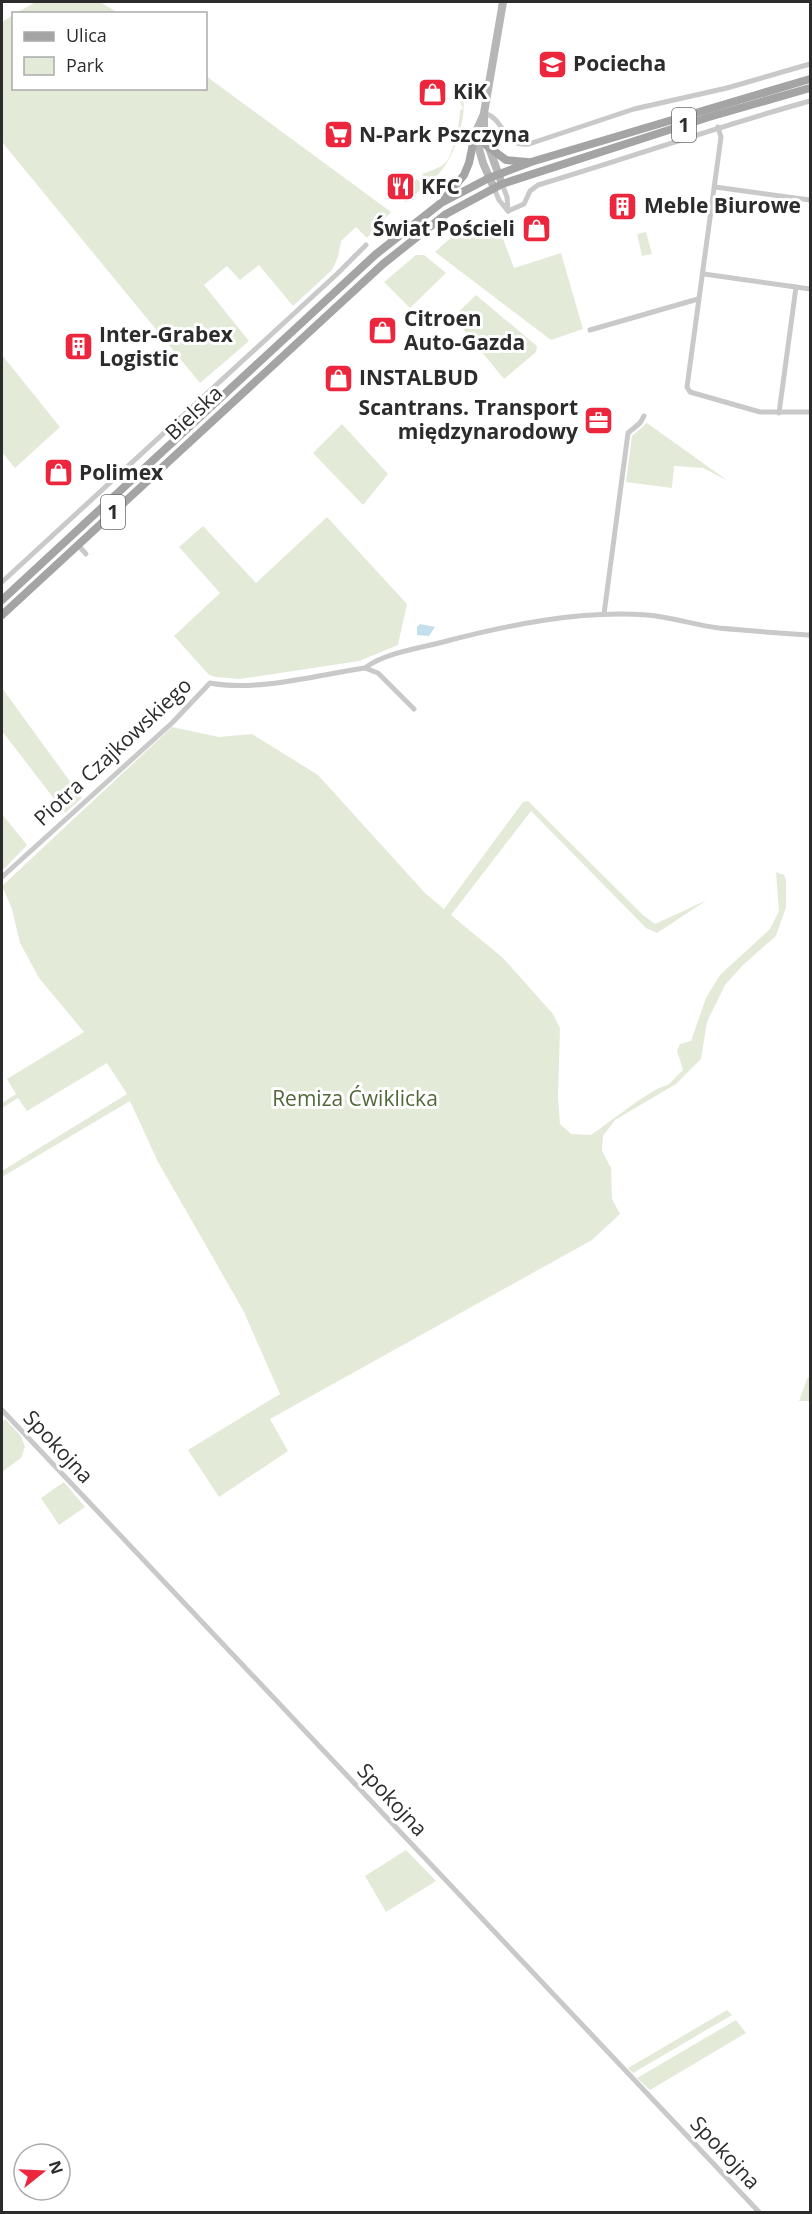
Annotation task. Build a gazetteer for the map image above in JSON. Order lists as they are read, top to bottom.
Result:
{
  "streets": {
    "main road": ["1", "Bielska"],
    "street": ["Piotra Czajkowskiego", "Spokojna"]
  },
  "crossings": [
    ["1", "Bielska"]
  ],
  "parks": ["Remiza Ćwiklicka"],
  "places": {
    "school or university": ["Pociecha"],
    "shop": [
      "KiK",
      "Świat Pościeli",
      "Citroen Auto-Gazda",
      "INSTALBUD",
      "Polimex"
    ],
    "supermarket": ["N-Park Pszczyna"],
    "restaurant": ["KFC"],
    "building": ["Meble Biurowe", "Inter-Grabex Logistic"],
    "office": ["Scantrans. Transport międzynarodowy"]
  },
  "legend": ["Ulica", "Park"],
  "north": "right"
}
